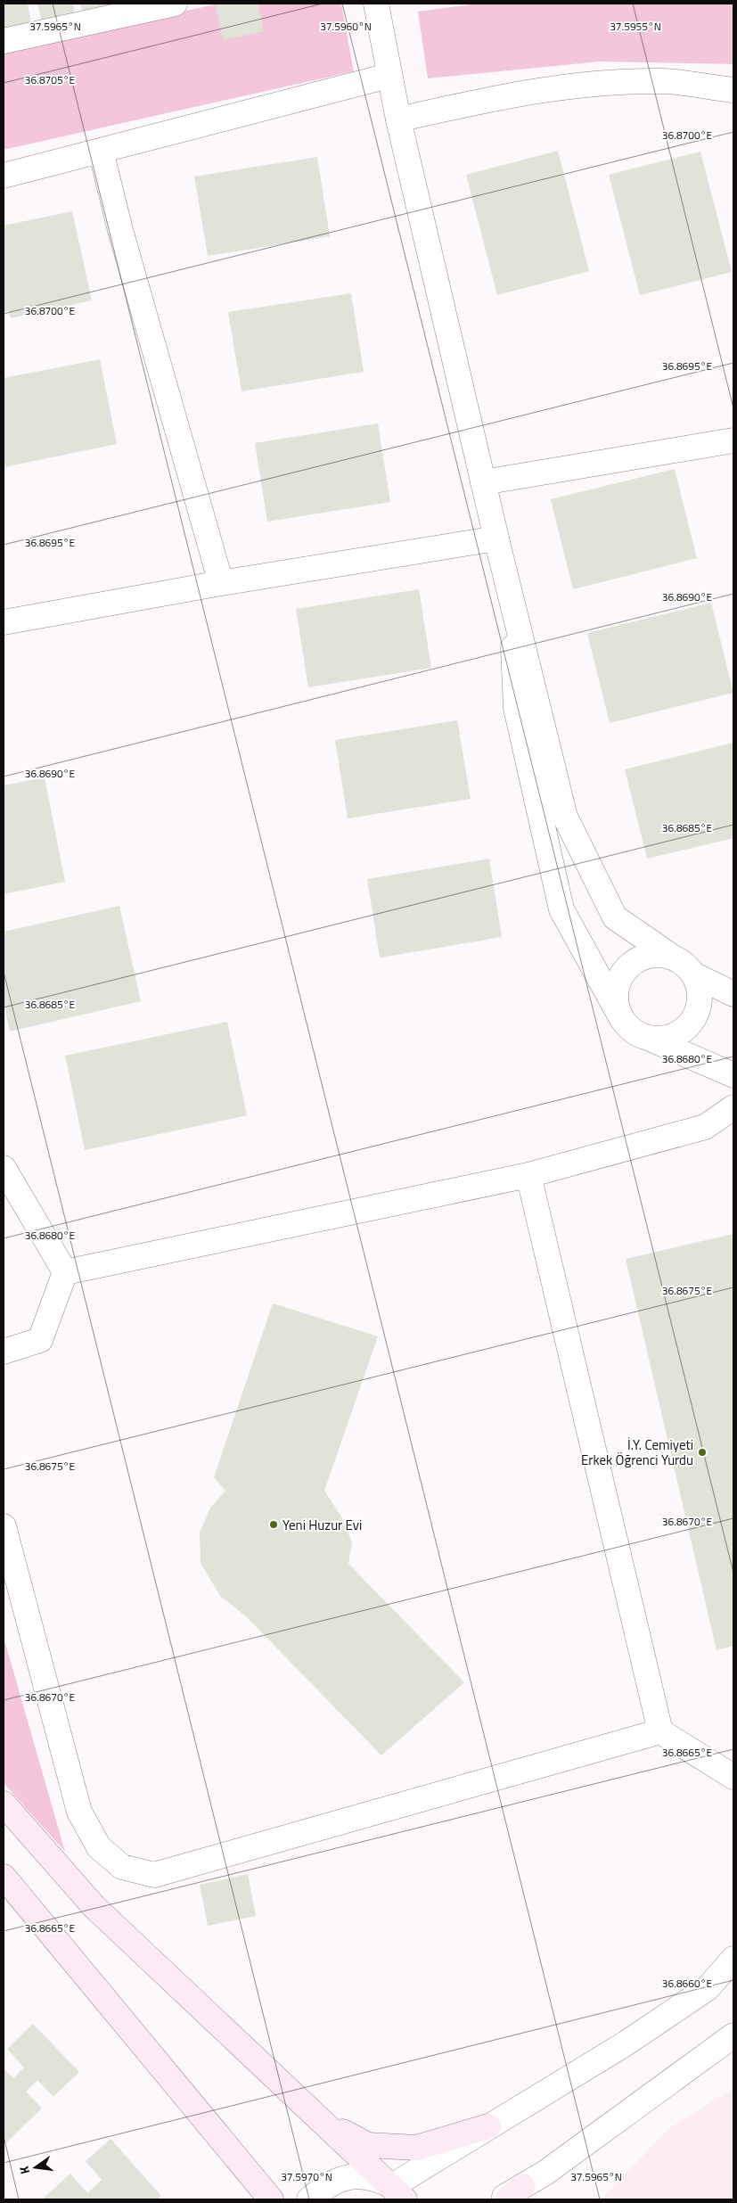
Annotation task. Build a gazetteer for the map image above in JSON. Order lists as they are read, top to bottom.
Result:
{
  "places": ["İ.Y. Cemiyeti Erkek Öğrenci Yurdu", "Yeni Huzur Evi"],
  "north": "left",
  "coordinates": [
    "37.5960°N",
    "37.5965°N",
    "37.5955°N",
    "36.8705°E",
    "36.8700°E",
    "36.8695°E",
    "36.8690°E",
    "36.8685°E",
    "36.8680°E",
    "36.8675°E",
    "36.8670°E",
    "36.8665°E",
    "36.8660°E",
    "37.5970°N"
  ]
}
